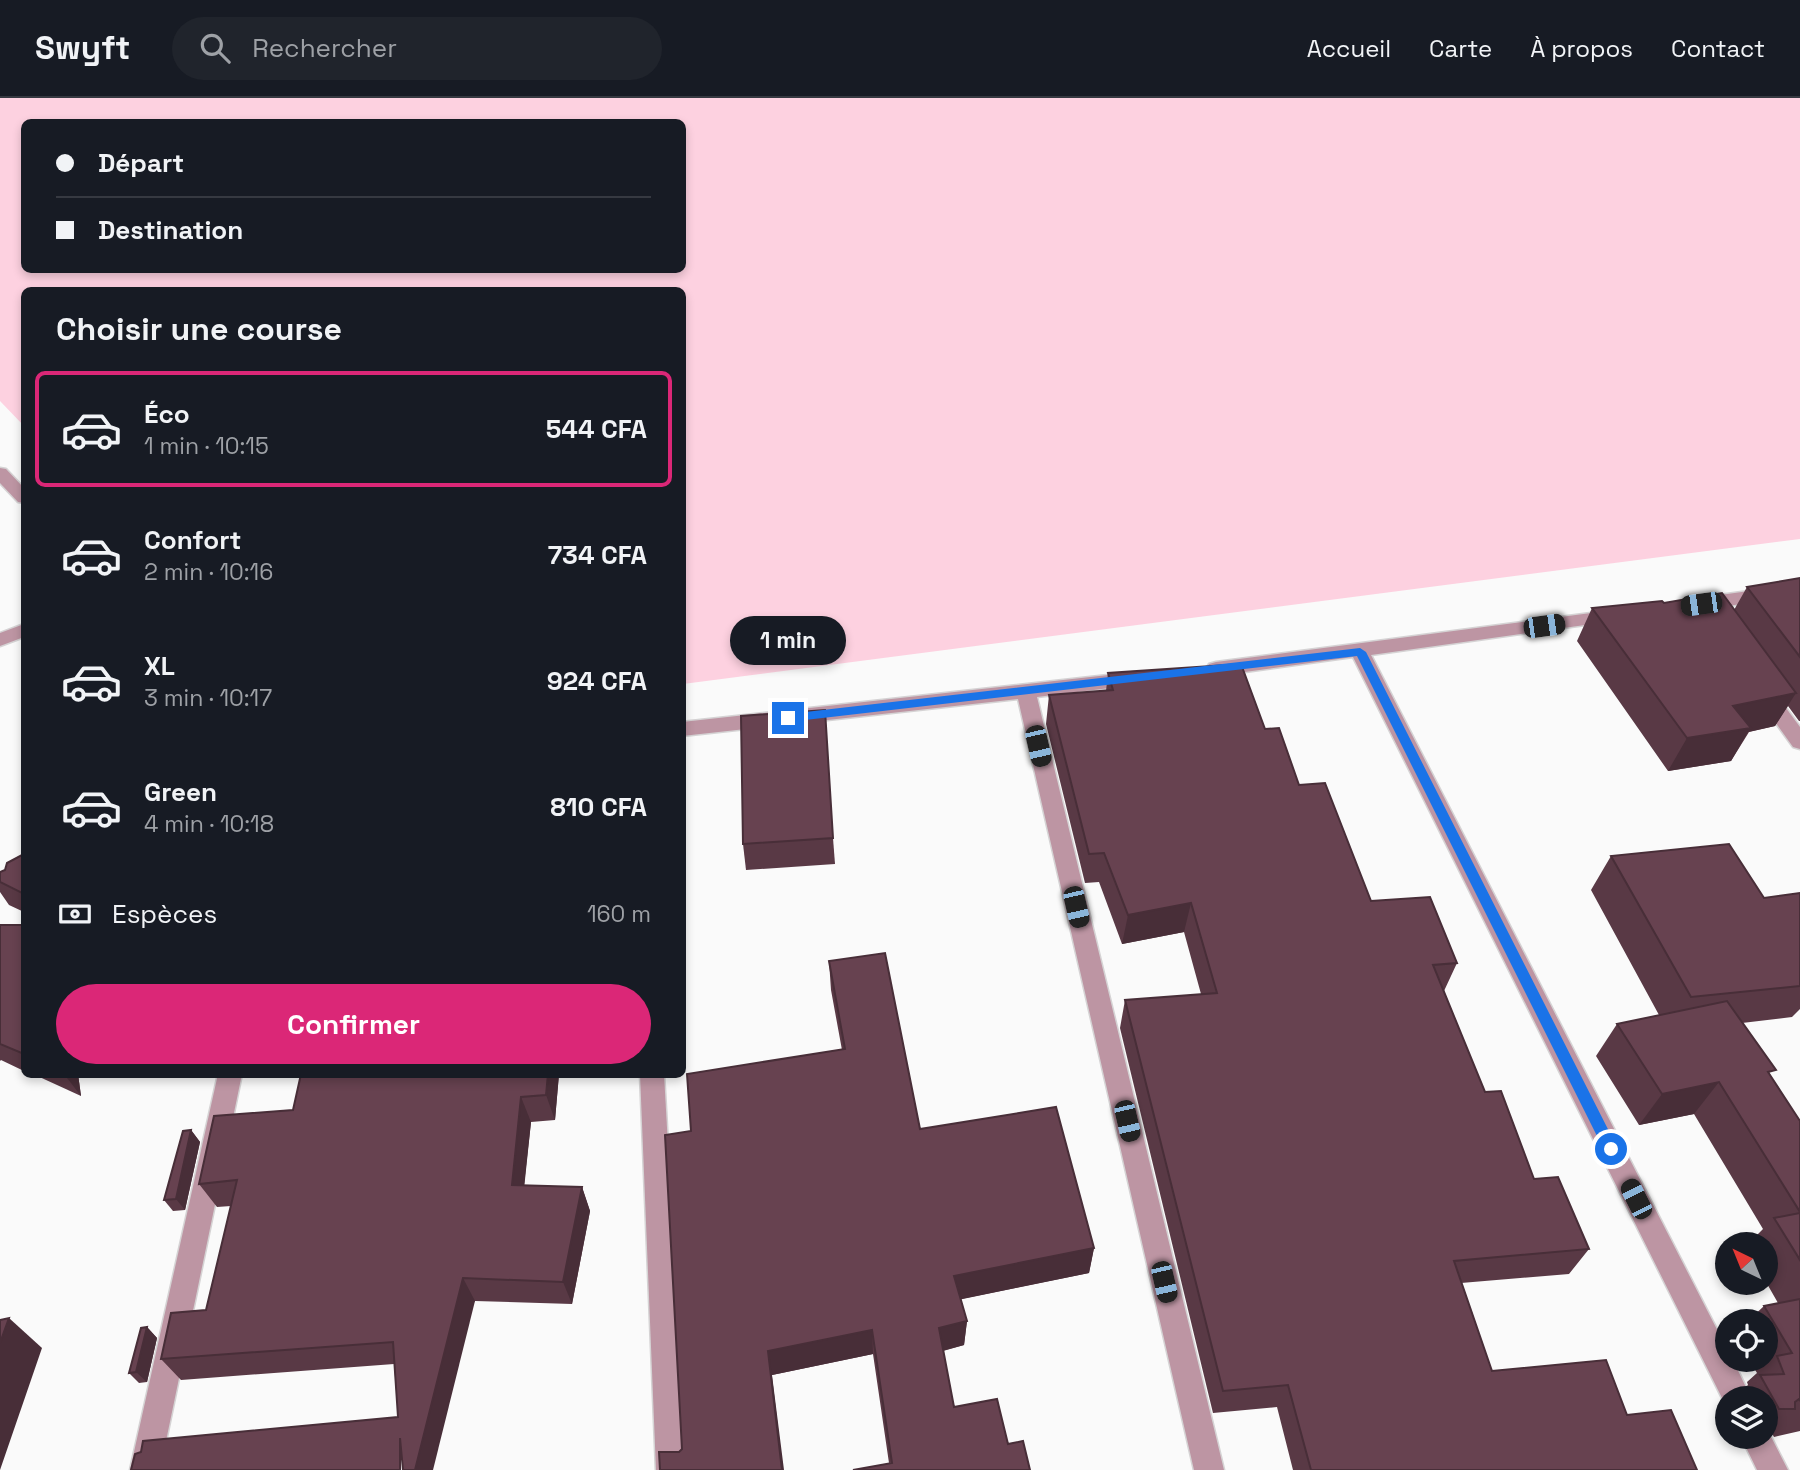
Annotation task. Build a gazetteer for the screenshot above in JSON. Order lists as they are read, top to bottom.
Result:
{
  "north": "top left",
  "page": {
    "header": "Swyft",
    "search": "Rechercher",
    "nav": [
      "Accueil",
      "Carte",
      "À propos",
      "Contact"
    ],
    "banner": ["Départ", "Destination"],
    "heading": "Choisir une course",
    "list": [
      {
        "name": "Éco",
        "note": "1 min · 10:15",
        "value": "544 CFA"
      },
      {
        "name": "Confort",
        "note": "2 min · 10:16",
        "value": "734 CFA"
      },
      {
        "name": "XL",
        "note": "3 min · 10:17",
        "value": "924 CFA"
      },
      {
        "name": "Green",
        "note": "4 min · 10:18",
        "value": "810 CFA"
      }
    ],
    "bubble": "1 min",
    "pay": ["Espèces", "160 m"],
    "buttons": "Confirmer"
  }
}
